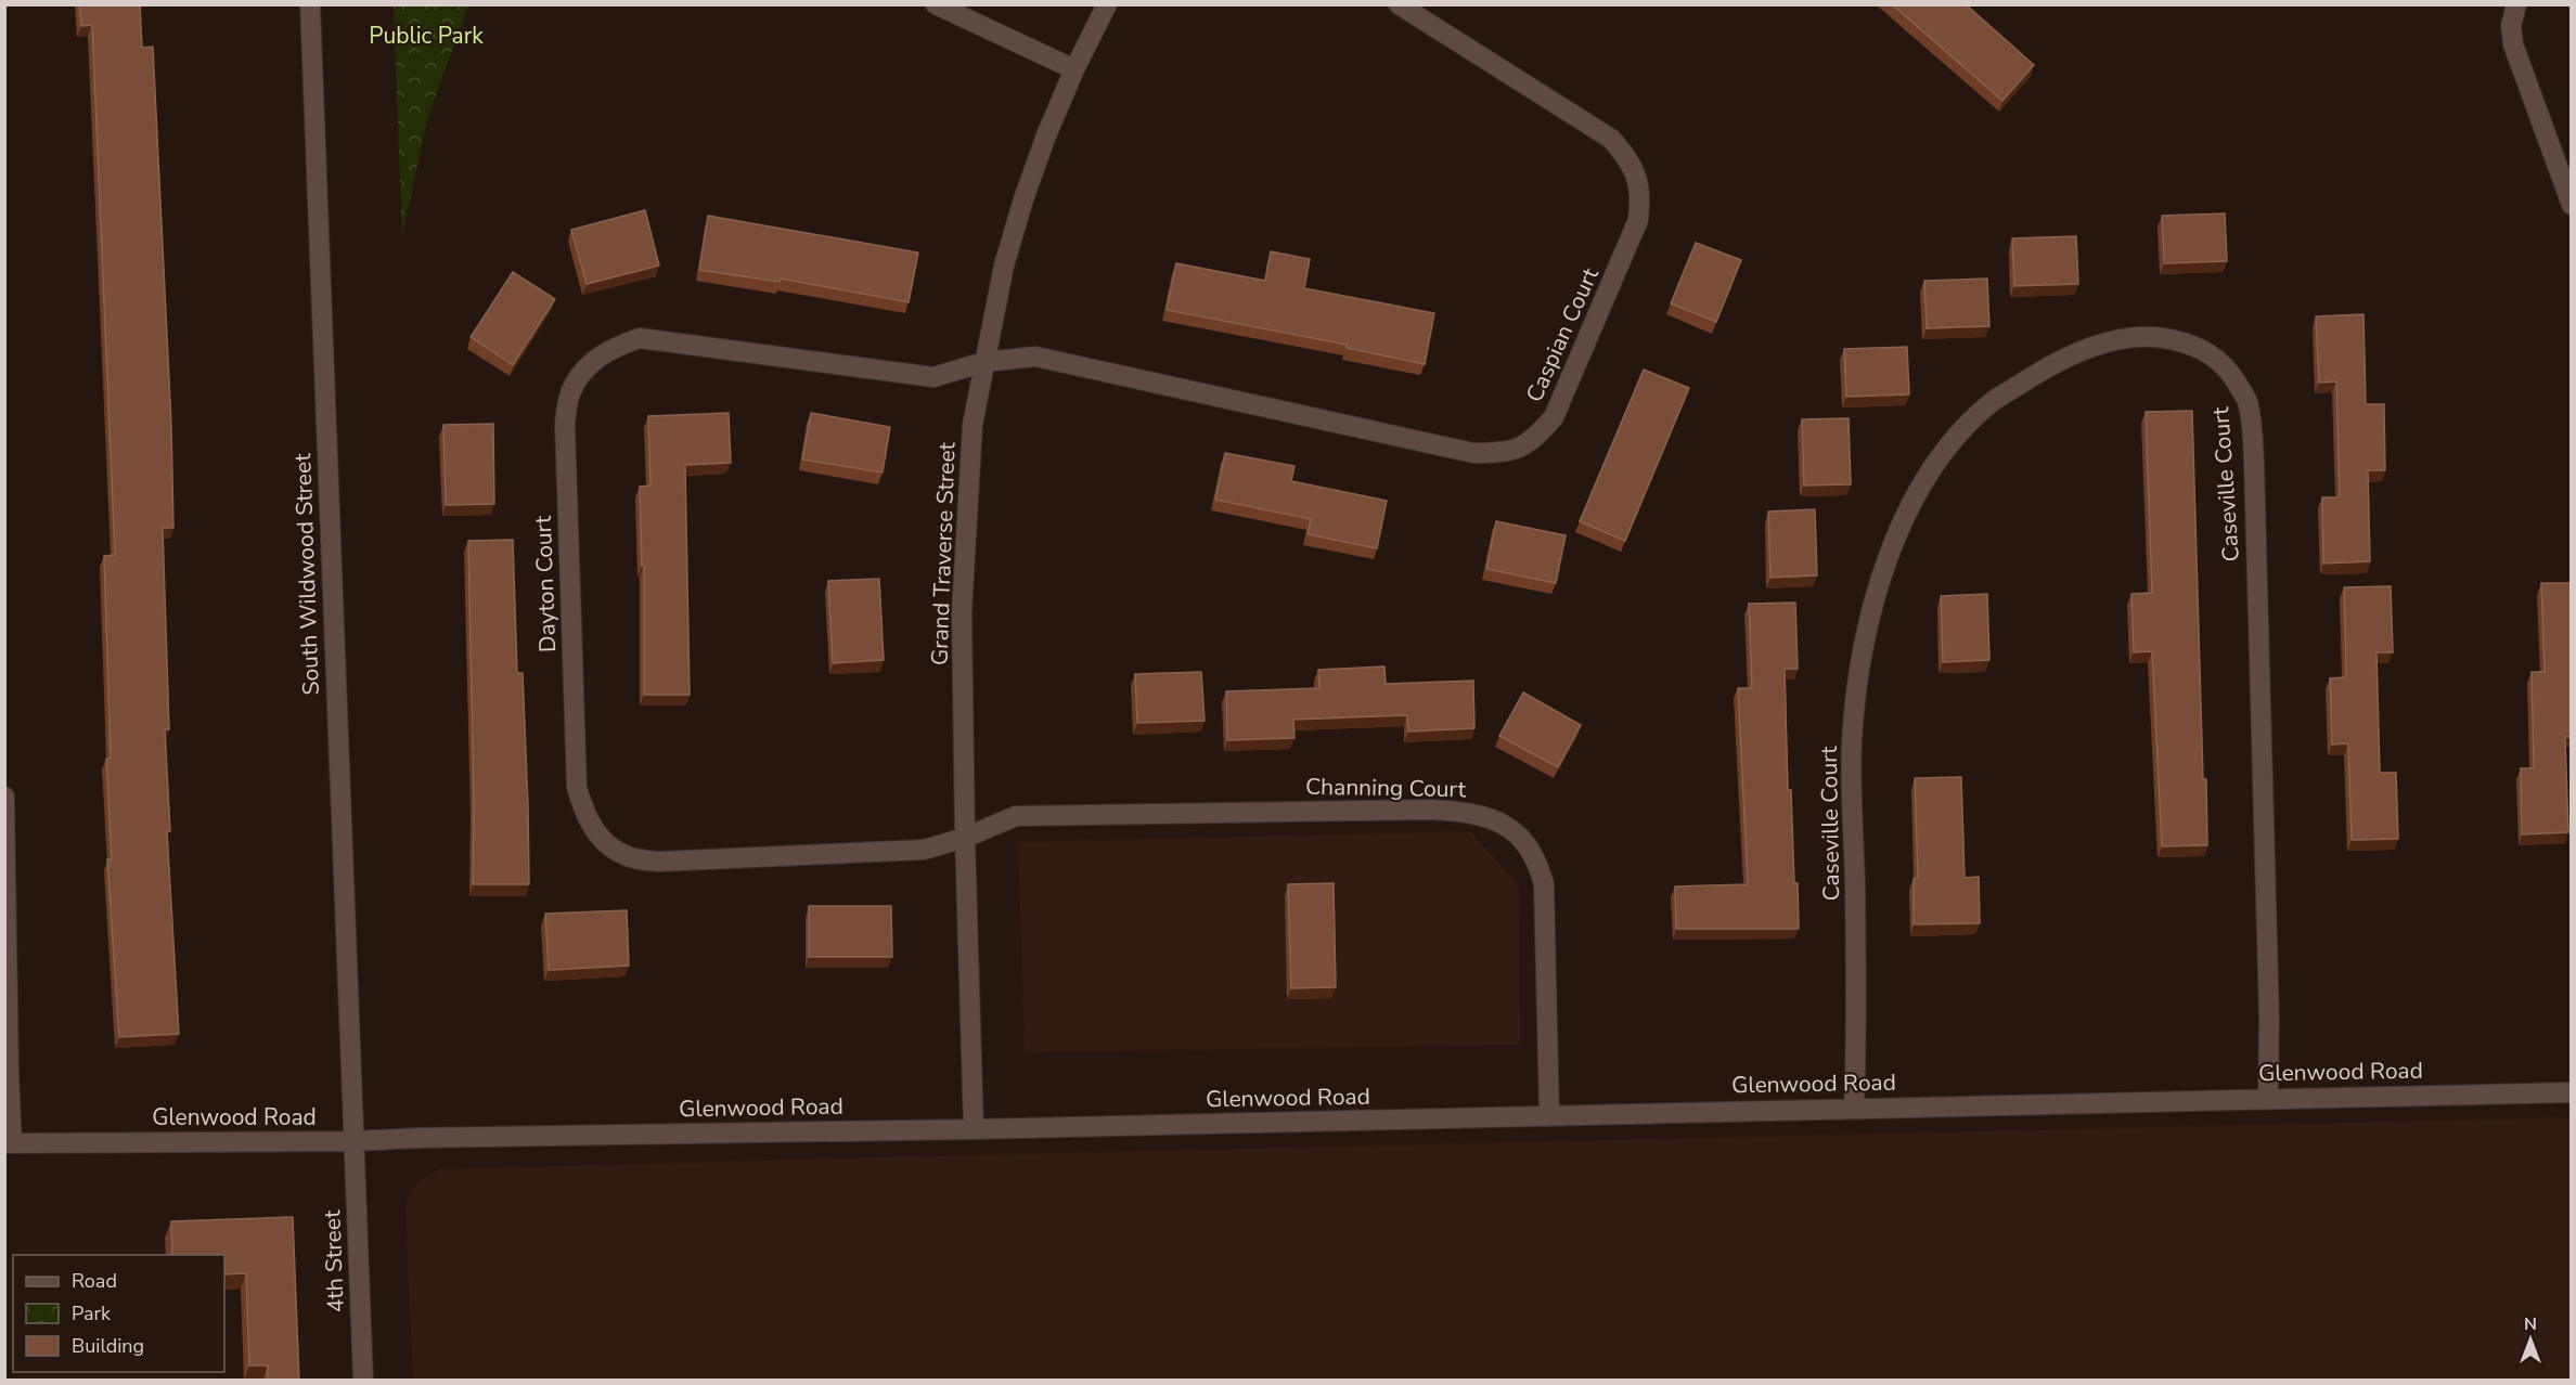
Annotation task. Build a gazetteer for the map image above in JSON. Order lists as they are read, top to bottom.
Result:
{
  "streets": {
    "street": [
      "Caspian Court",
      "Caseville Court",
      "Grand Traverse Street",
      "South Wildwood Street",
      "Dayton Court",
      "Channing Court",
      "Glenwood Road",
      "4th Street"
    ]
  },
  "crossings": [
    ["Caspian Court", "Grand Traverse Street"],
    ["Caspian Court", "Dayton Court"],
    ["Caseville Court", "Glenwood Road"],
    ["Grand Traverse Street", "Dayton Court"],
    ["Grand Traverse Street", "Channing Court"],
    ["Grand Traverse Street", "Glenwood Road"],
    ["South Wildwood Street", "Glenwood Road"],
    ["South Wildwood Street", "4th Street"],
    ["Dayton Court", "Channing Court"],
    ["Channing Court", "Glenwood Road"],
    ["Glenwood Road", "4th Street"]
  ],
  "parks": ["Public Park"],
  "legend": ["Road", "Park", "Building"],
  "north": "top"
}
